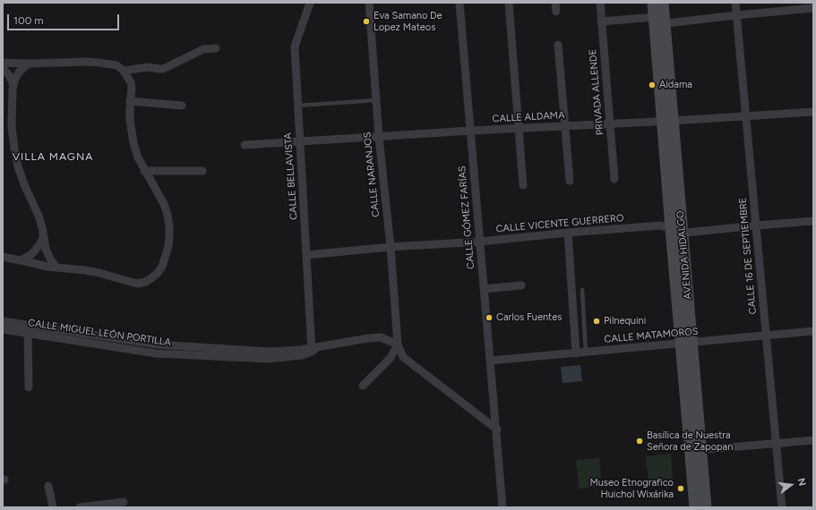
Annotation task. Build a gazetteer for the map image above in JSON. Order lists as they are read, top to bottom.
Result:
{
  "streets": {
    "main road": ["AVENIDA HIDALGO"],
    "street": [
      "PRIVADA ALLENDE",
      "CALLE ALDAMA",
      "CALLE NARANJOS",
      "CALLE BELLAVISTA",
      "CALLE GÓMEZ FARÍAS",
      "CALLE VICENTE GUERRERO",
      "CALLE 16 DE SEPTIEMBRE",
      "CALLE MIGUEL LEÓN PORTILLA",
      "CALLE MATAMOROS"
    ]
  },
  "crossings": [
    ["PRIVADA ALLENDE", "CALLE ALDAMA"],
    ["CALLE ALDAMA", "CALLE NARANJOS"],
    ["CALLE ALDAMA", "CALLE BELLAVISTA"],
    ["CALLE ALDAMA", "CALLE GÓMEZ FARÍAS"],
    ["CALLE ALDAMA", "AVENIDA HIDALGO"],
    ["CALLE ALDAMA", "CALLE 16 DE SEPTIEMBRE"],
    ["CALLE NARANJOS", "CALLE VICENTE GUERRERO"],
    ["CALLE NARANJOS", "CALLE MIGUEL LEÓN PORTILLA"],
    ["CALLE BELLAVISTA", "CALLE VICENTE GUERRERO"],
    ["CALLE BELLAVISTA", "CALLE MIGUEL LEÓN PORTILLA"],
    ["CALLE GÓMEZ FARÍAS", "CALLE VICENTE GUERRERO"],
    ["CALLE GÓMEZ FARÍAS", "CALLE MATAMOROS"],
    ["CALLE VICENTE GUERRERO", "AVENIDA HIDALGO"],
    ["CALLE VICENTE GUERRERO", "CALLE 16 DE SEPTIEMBRE"],
    ["AVENIDA HIDALGO", "CALLE MATAMOROS"],
    ["CALLE 16 DE SEPTIEMBRE", "CALLE MATAMOROS"]
  ],
  "districts": ["VILLA MAGNA"],
  "places": [
    "Eva Samano De Lopez Mateos",
    "Aldama",
    "Carlos Fuentes",
    "Pilnequini",
    "Basílica de Nuestra Señora de Zapopan",
    "Museo Etnografico Huichol Wixárika"
  ],
  "scale_bar": "100 m",
  "north": "right"
}
